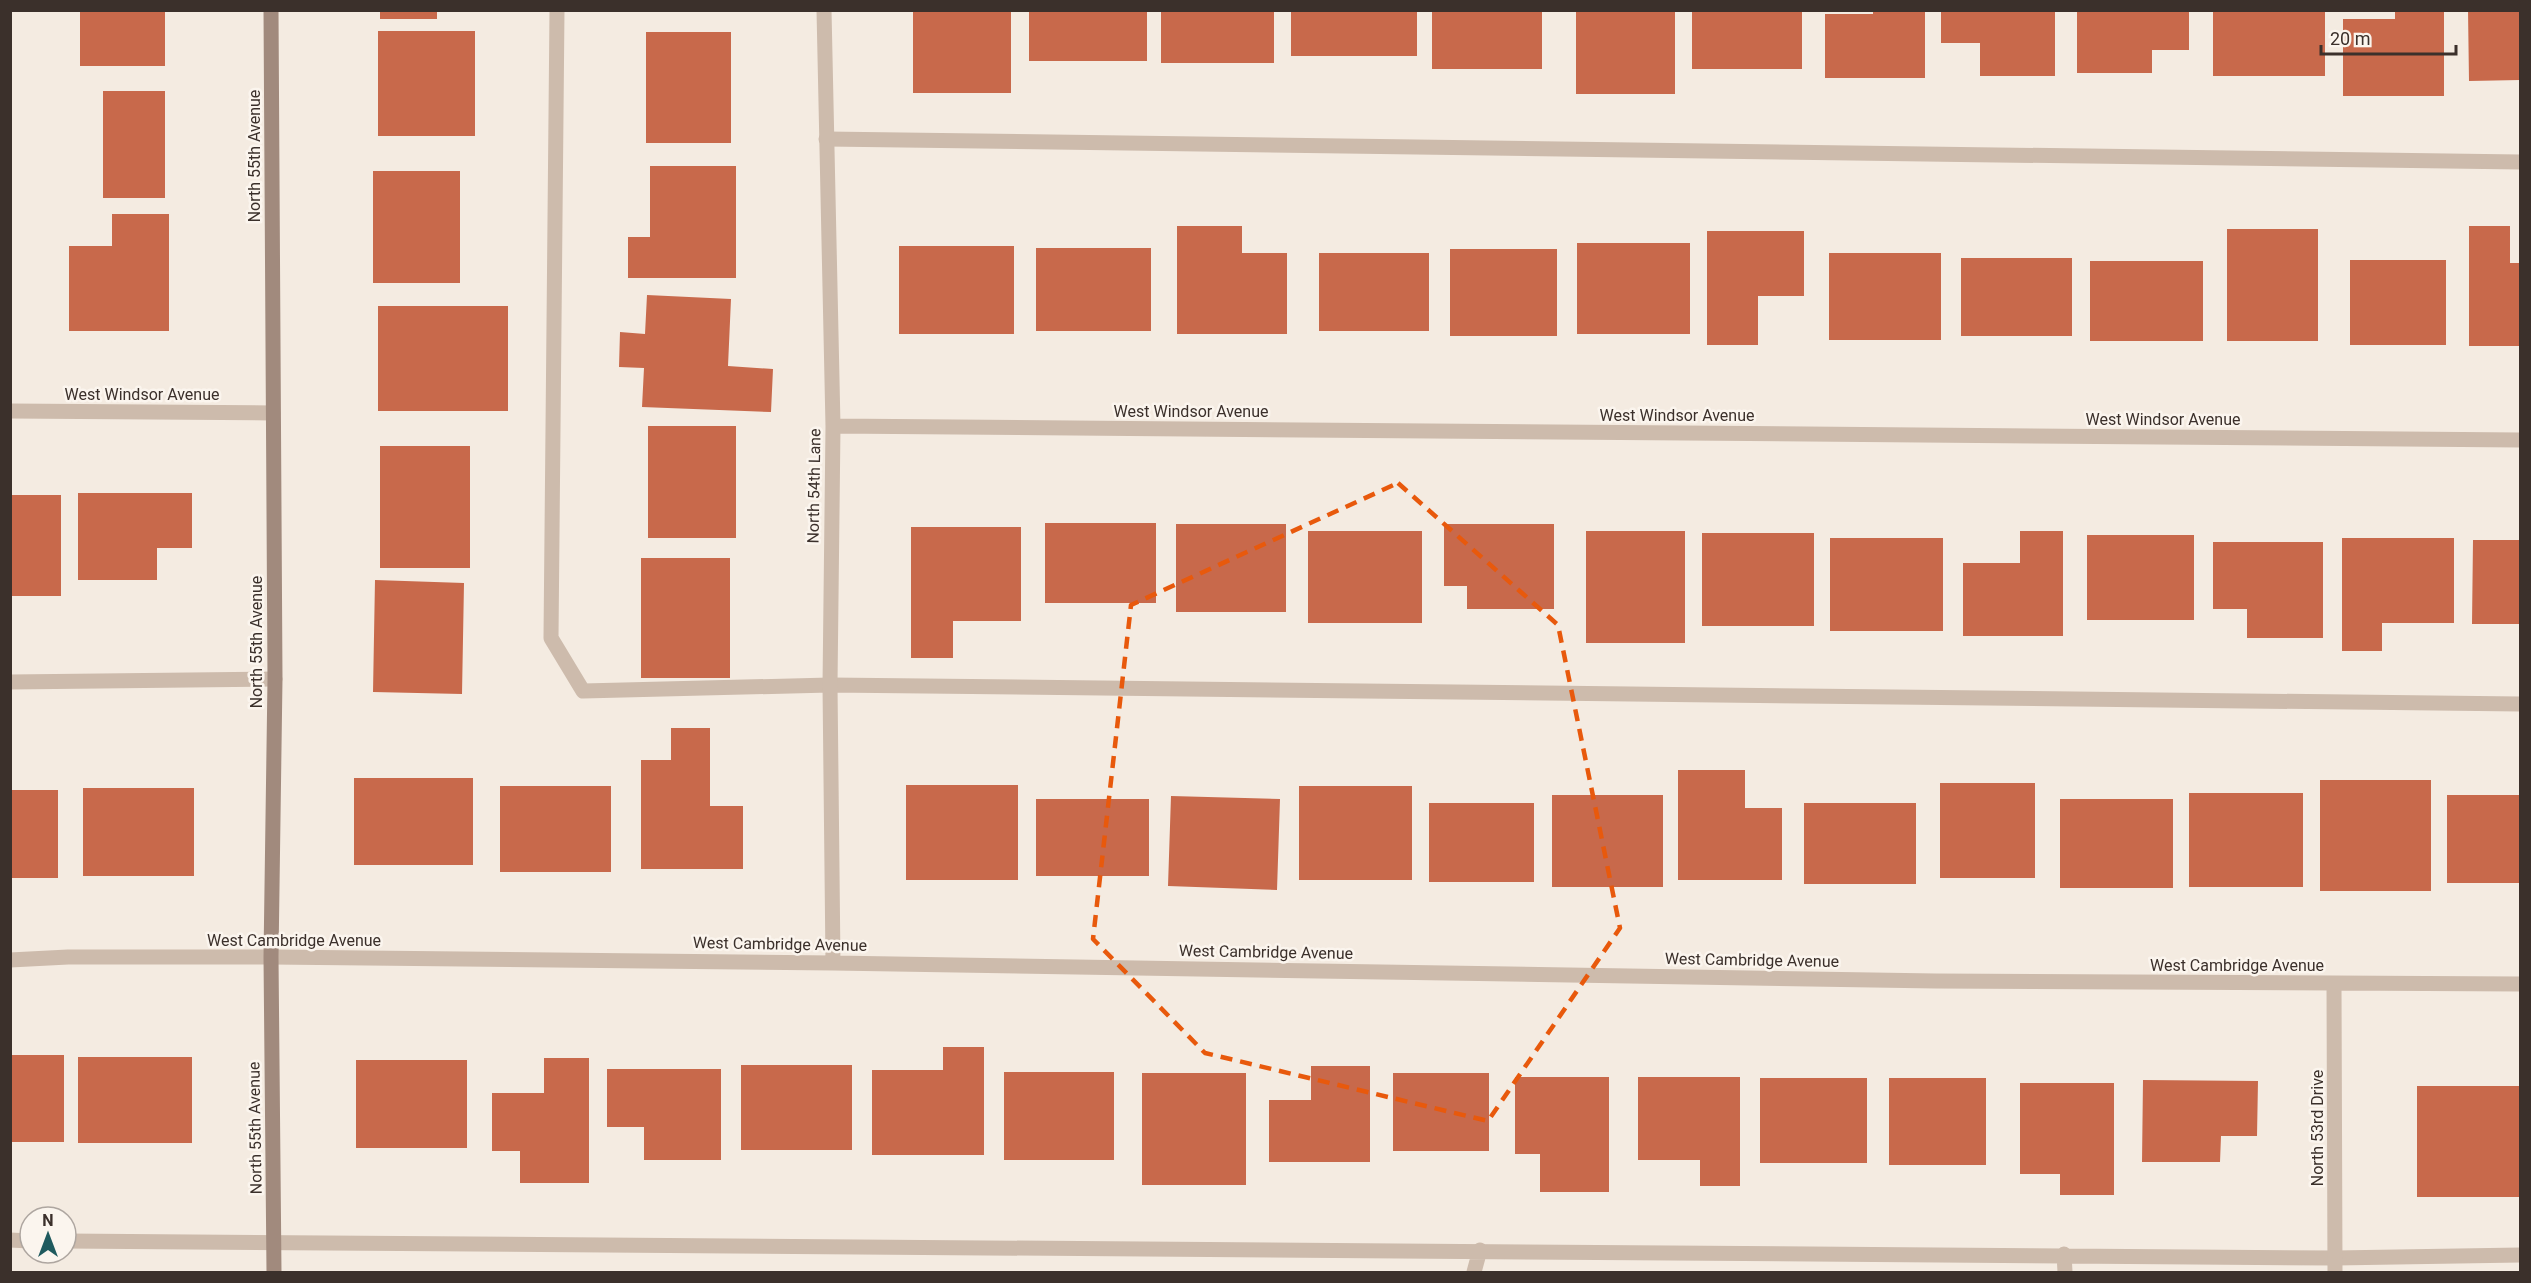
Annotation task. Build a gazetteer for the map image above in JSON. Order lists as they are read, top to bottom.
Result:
{
  "streets": {
    "street": [
      "North 55th Avenue",
      "West Windsor Avenue",
      "North 54th Lane",
      "West Cambridge Avenue",
      "North 53rd Drive"
    ]
  },
  "crossings": [
    ["North 55th Avenue", "West Windsor Avenue"],
    ["North 55th Avenue", "West Cambridge Avenue"],
    ["West Windsor Avenue", "North 54th Lane"],
    ["North 54th Lane", "West Cambridge Avenue"],
    ["West Cambridge Avenue", "North 53rd Drive"]
  ],
  "scale_bar": "20 m",
  "north": "top"
}
